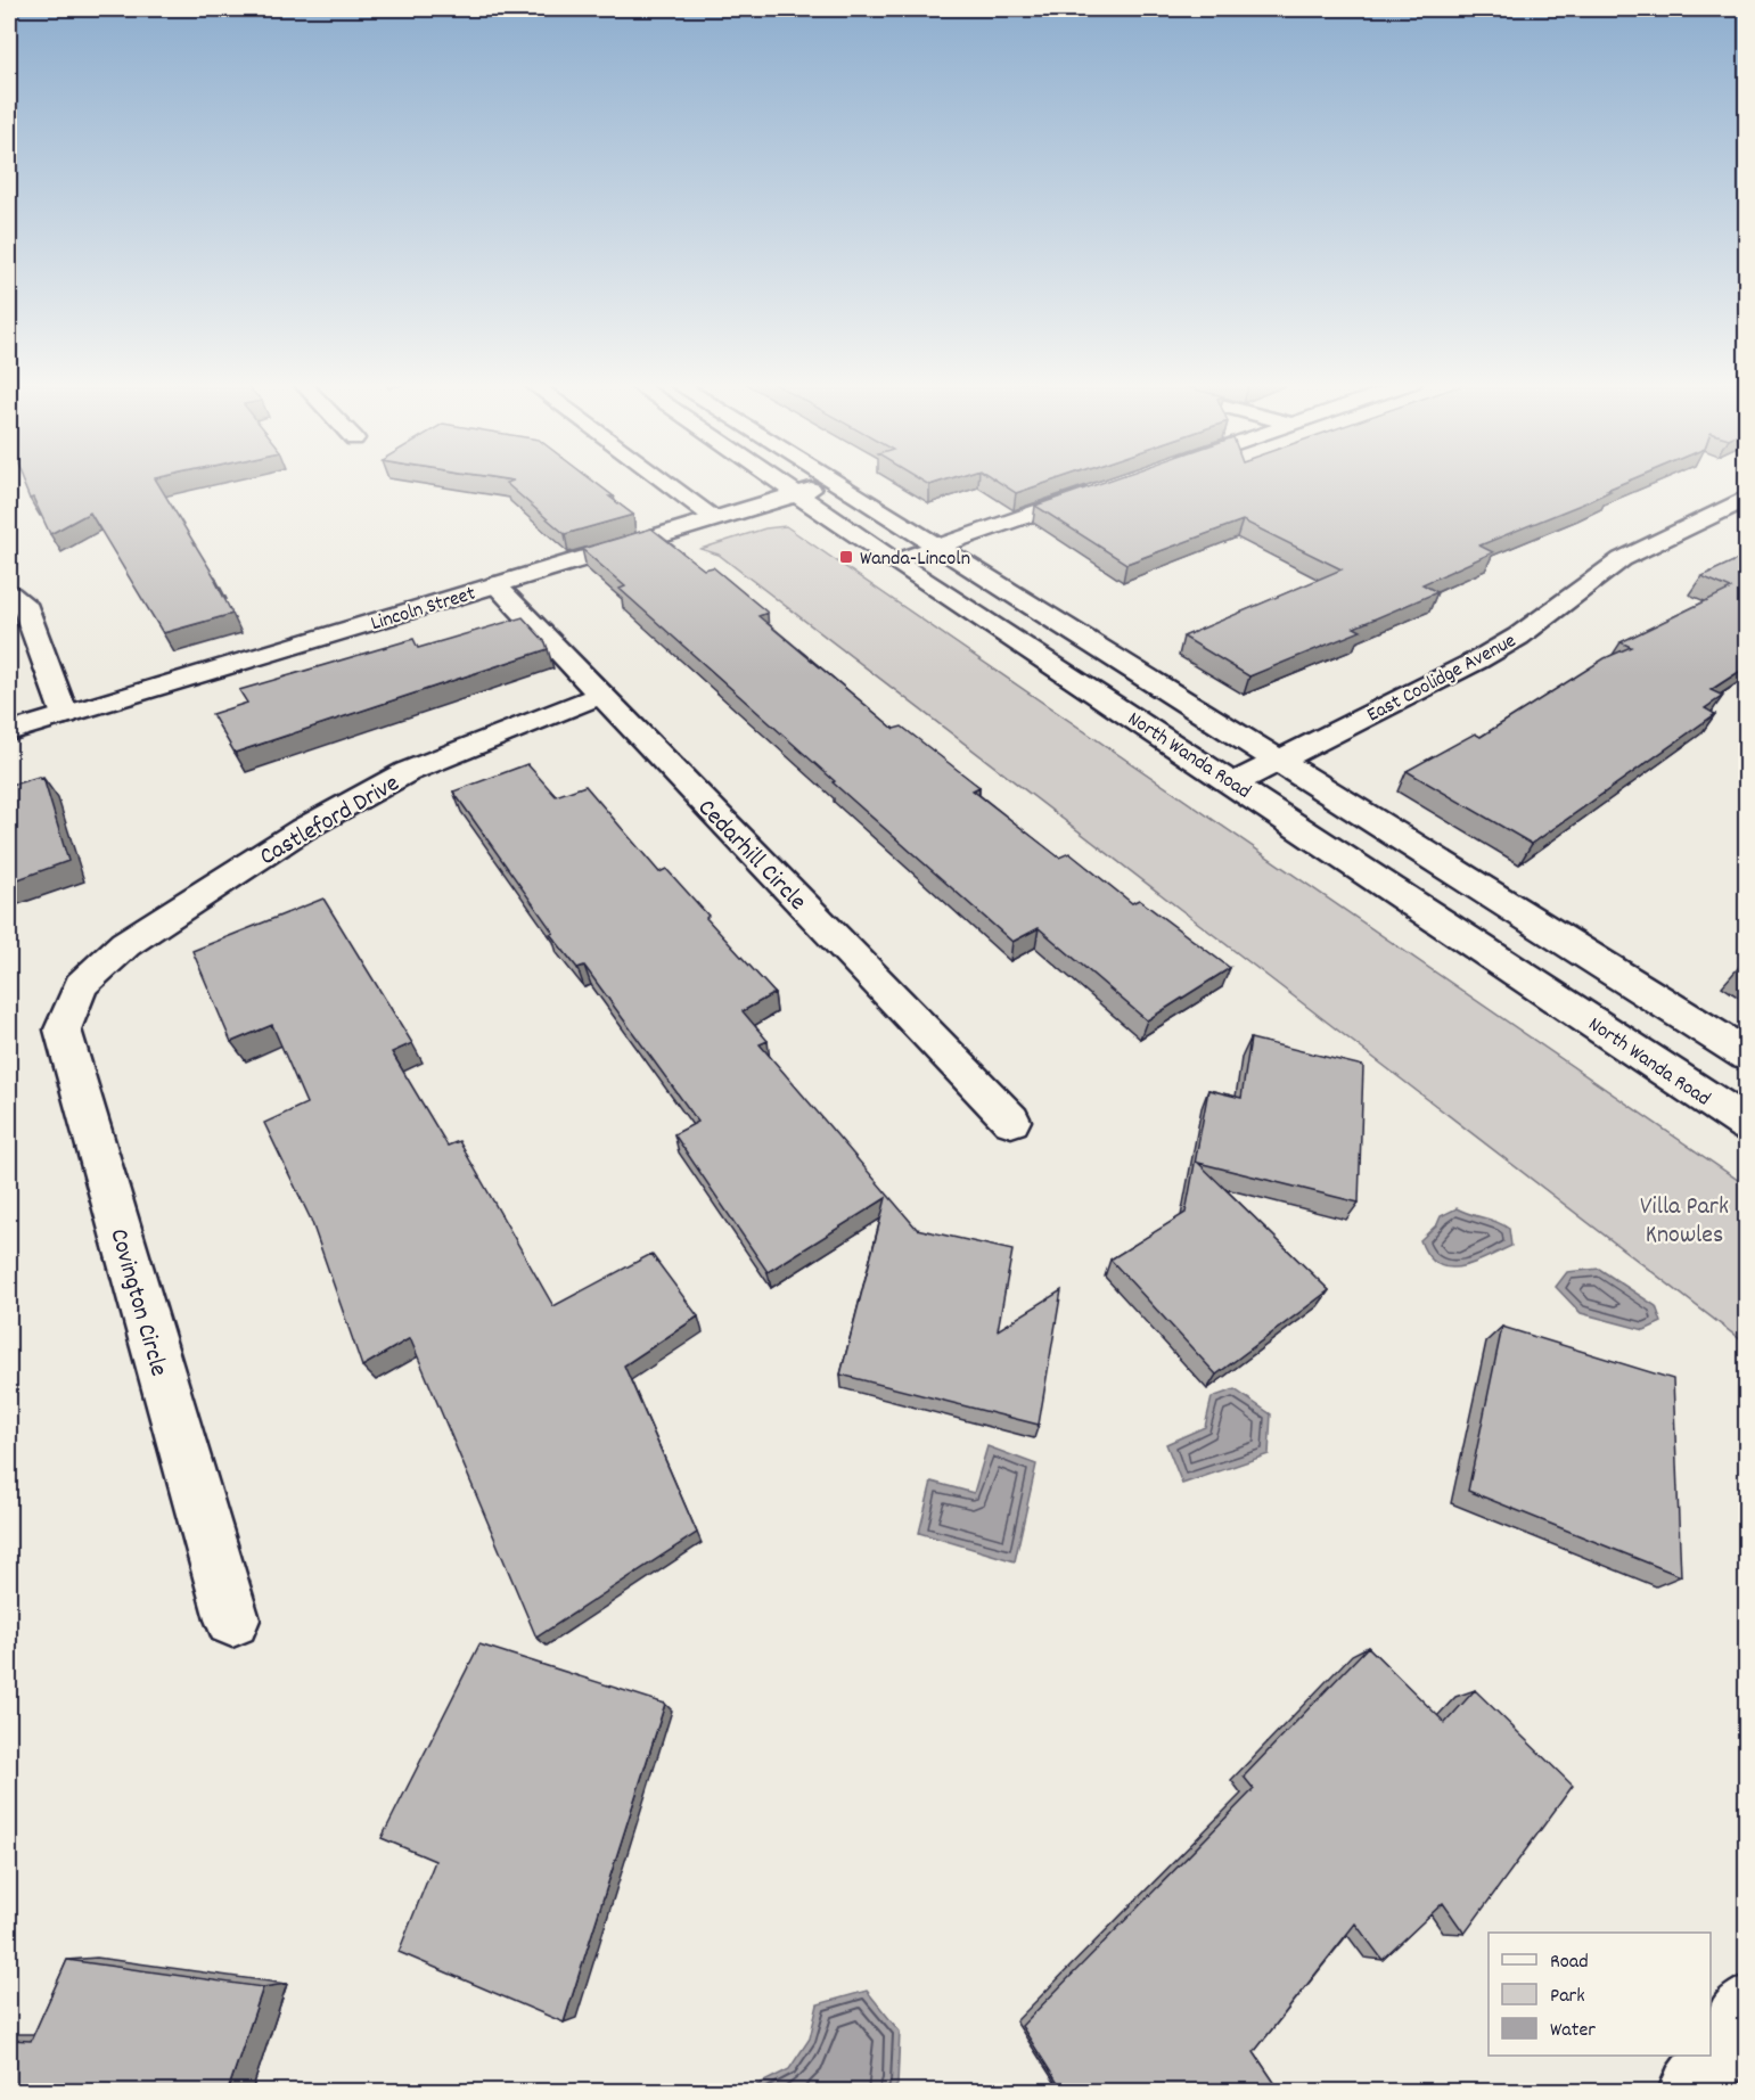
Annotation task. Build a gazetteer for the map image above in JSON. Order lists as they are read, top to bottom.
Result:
{
  "streets": {
    "street": [
      "Lincoln Street",
      "East Coolidge Avenue",
      "North Wanda Road",
      "Castleford Drive",
      "Cedarhill Circle",
      "Covington Circle"
    ]
  },
  "crossings": [
    ["Lincoln Street", "North Wanda Road"],
    ["Lincoln Street", "Cedarhill Circle"],
    ["East Coolidge Avenue", "North Wanda Road"],
    ["Castleford Drive", "Cedarhill Circle"],
    ["Castleford Drive", "Covington Circle"]
  ],
  "parks": ["Villa Park Knowles"],
  "places": {
    "transit": ["Wanda-Lincoln"]
  },
  "legend": ["Road", "Park", "Water"]
}
